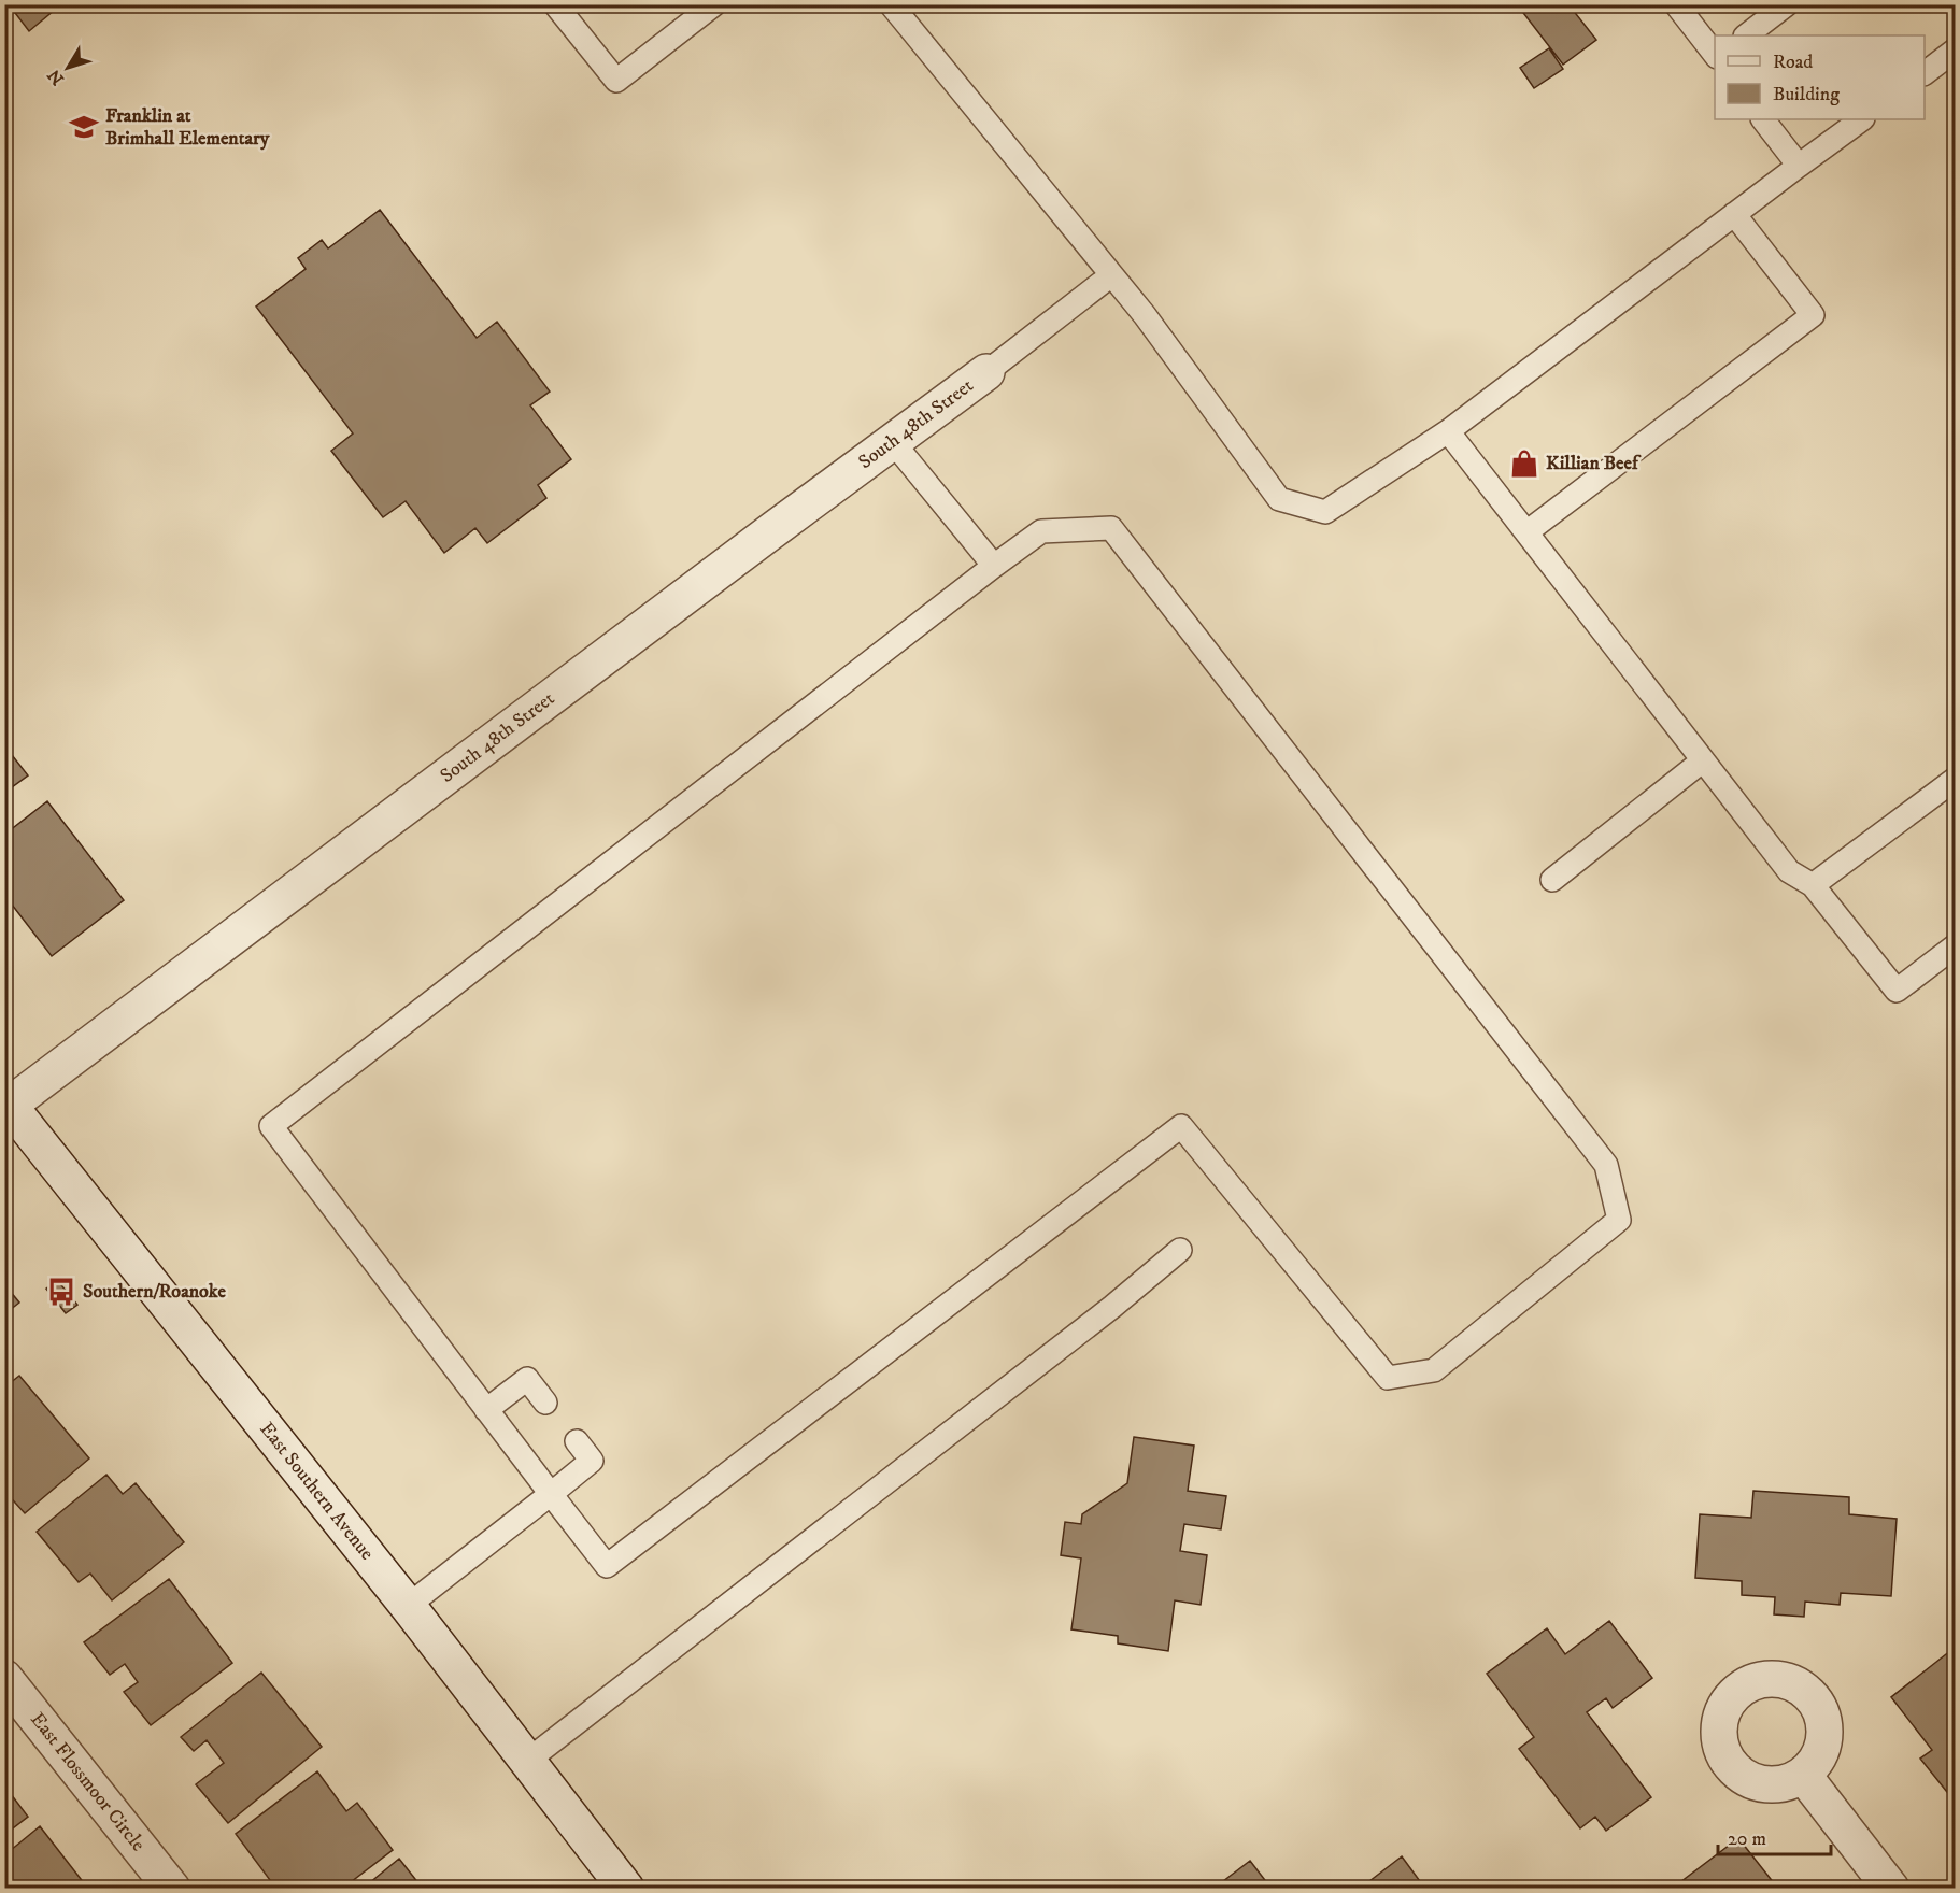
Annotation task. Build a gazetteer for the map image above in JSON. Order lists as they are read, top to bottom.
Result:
{
  "streets": {
    "street": ["South 48th Street", "East Southern Avenue", "East Flossmoor Circle"]
  },
  "crossings": [
    ["South 48th Street", "East Southern Avenue"]
  ],
  "places": {
    "school or university": ["Franklin at Brimhall Elementary"],
    "shop": ["Killian Beef"],
    "bus stop": ["Southern/Roanoke"]
  },
  "legend": ["Road", "Building"],
  "scale_bar": "20 m",
  "north": "bottom left"
}
